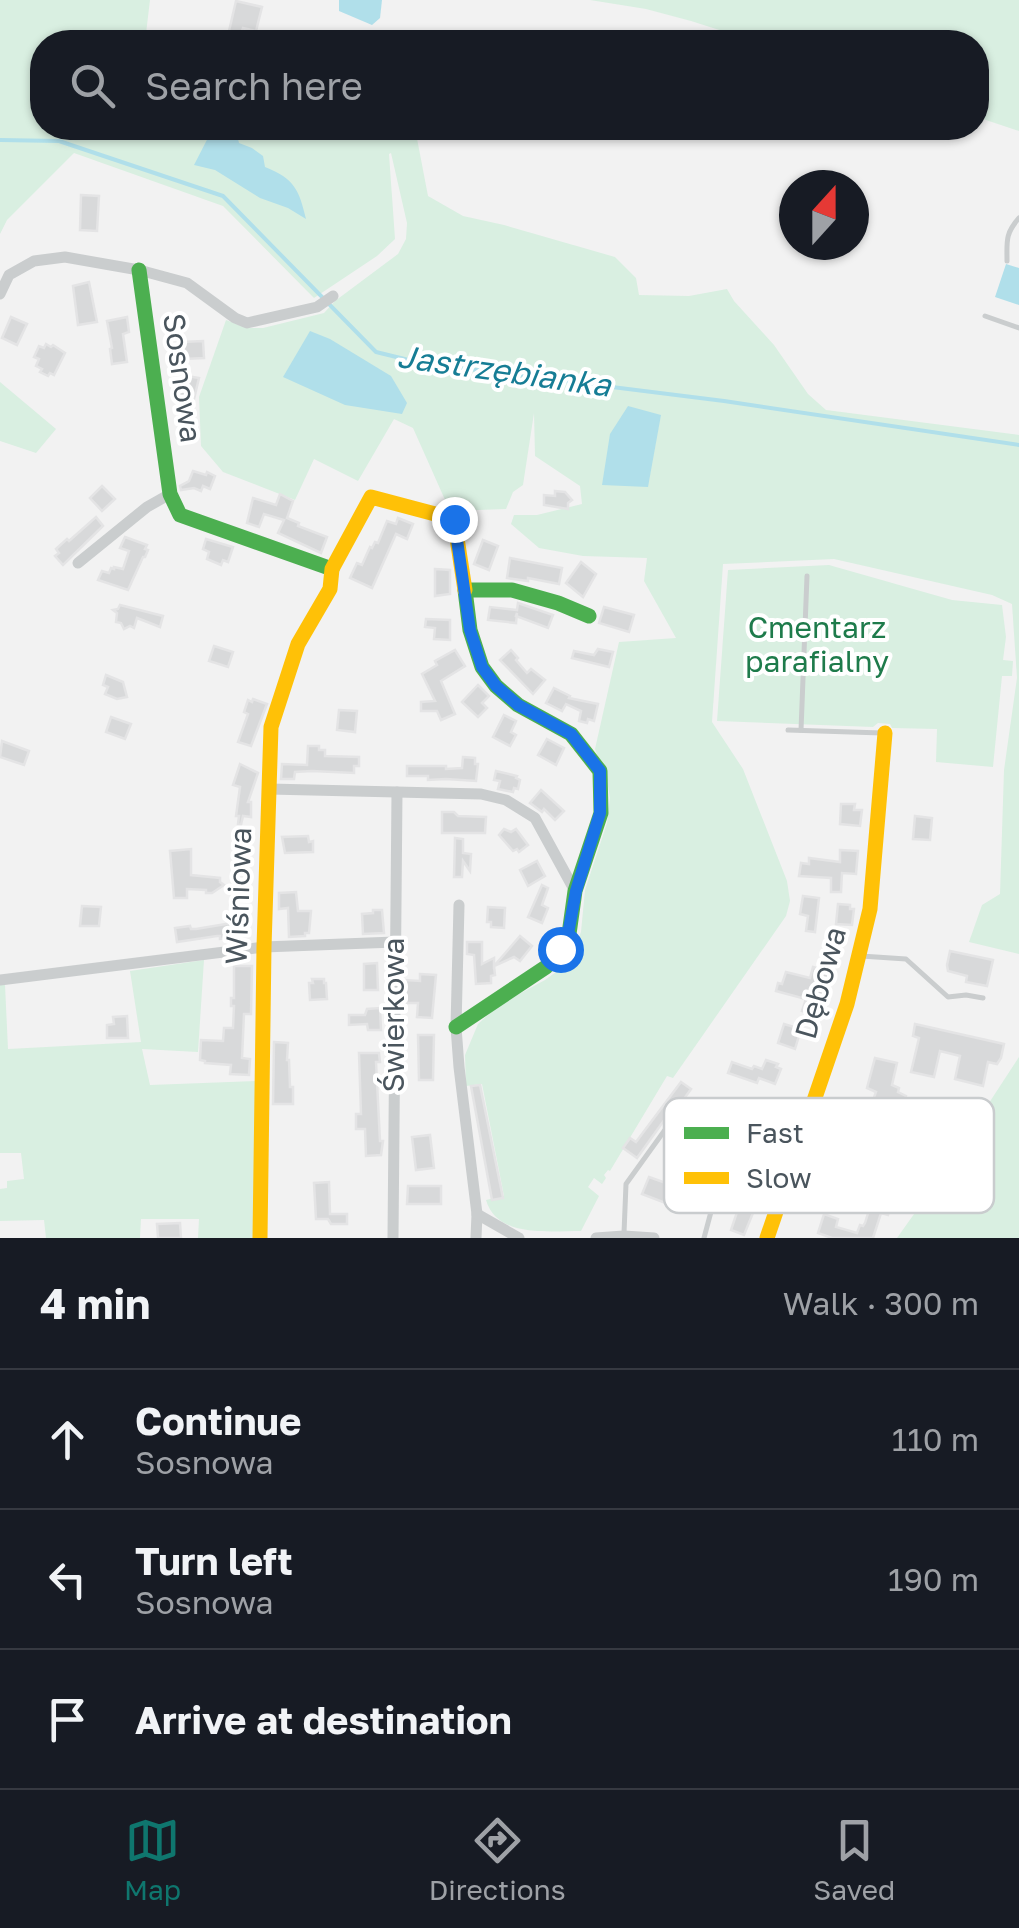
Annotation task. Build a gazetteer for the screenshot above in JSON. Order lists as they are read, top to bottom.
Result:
{
  "streets": {
    "street": [
      "Sosnowa",
      "Wiśniowa",
      "Dębowa",
      "Świerkowa"
    ]
  },
  "water": ["Jastrzębianka"],
  "parks": ["Cmentarz parafialny"],
  "legend": ["Fast", "Slow"],
  "north": "top",
  "page": {
    "search": "Search here",
    "heading": ["4 min", "Walk · 300 m"],
    "list": [
      ["Continue", "Sosnowa", "110 m"],
      ["Turn left", "Sosnowa", "190 m"],
      "Arrive at destination"
    ],
    "nav": ["Map", "Directions", "Saved"]
  }
}
